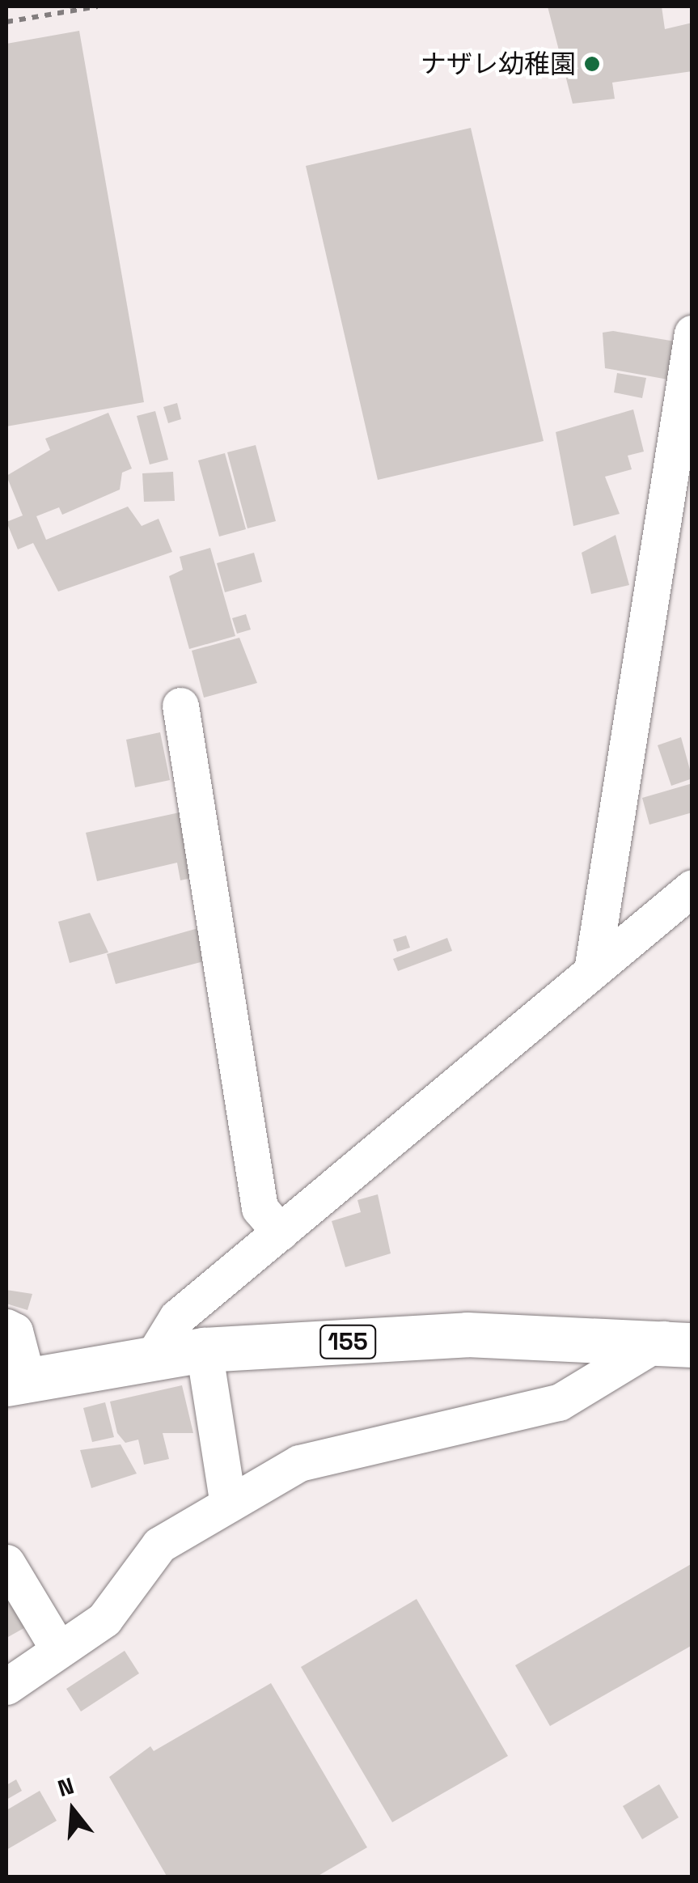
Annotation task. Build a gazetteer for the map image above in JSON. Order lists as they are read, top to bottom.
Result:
{
  "streets": {
    "highway": ["155"]
  },
  "places": ["ナザレ幼稚園"],
  "north": "top"
}
